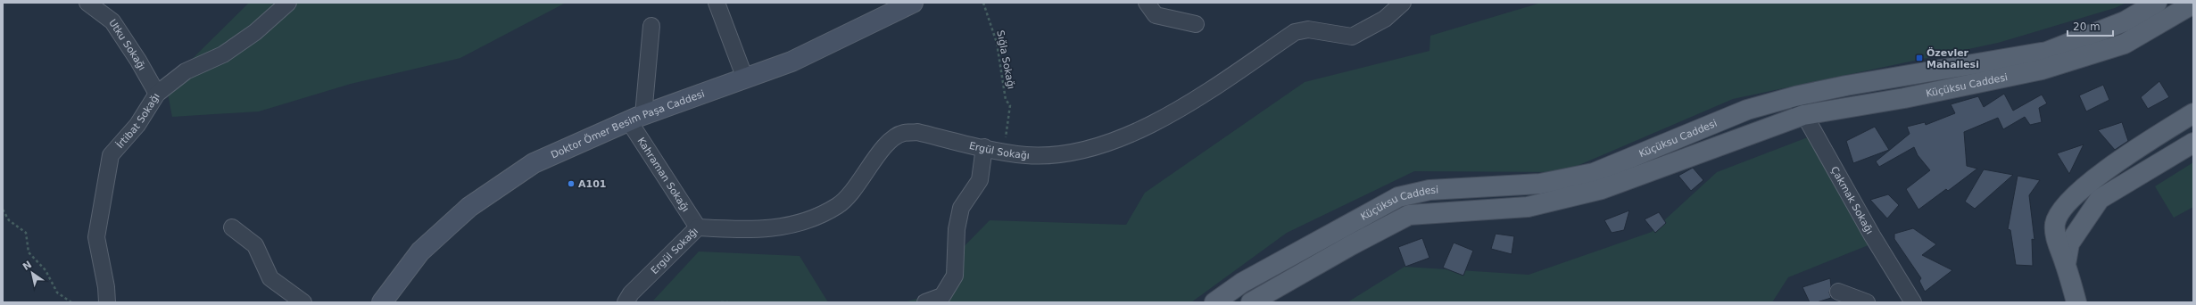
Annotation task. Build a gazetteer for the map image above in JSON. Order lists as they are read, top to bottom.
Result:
{
  "streets": {
    "main road": ["Küçüksu Caddesi"],
    "street": [
      "Utku Sokağı",
      "İrtibat Sokağı",
      "Doktor Ömer Besim Paşa Caddesi",
      "Ergül Sokağı",
      "Kahraman Sokağı",
      "Çakmak Sokağı"
    ],
    "path": ["Sığla Sokağı"]
  },
  "crossings": [
    ["Utku Sokağı", "İrtibat Sokağı"],
    ["Sığla Sokağı", "Ergül Sokağı"],
    ["Küçüksu Caddesi", "Çakmak Sokağı"],
    ["Doktor Ömer Besim Paşa Caddesi", "Kahraman Sokağı"],
    ["Ergül Sokağı", "Kahraman Sokağı"]
  ],
  "places": {
    "transit": ["Özevler Mahallesi"],
    "other": ["A101"]
  },
  "scale_bar": "20 m",
  "north": "top left"
}
